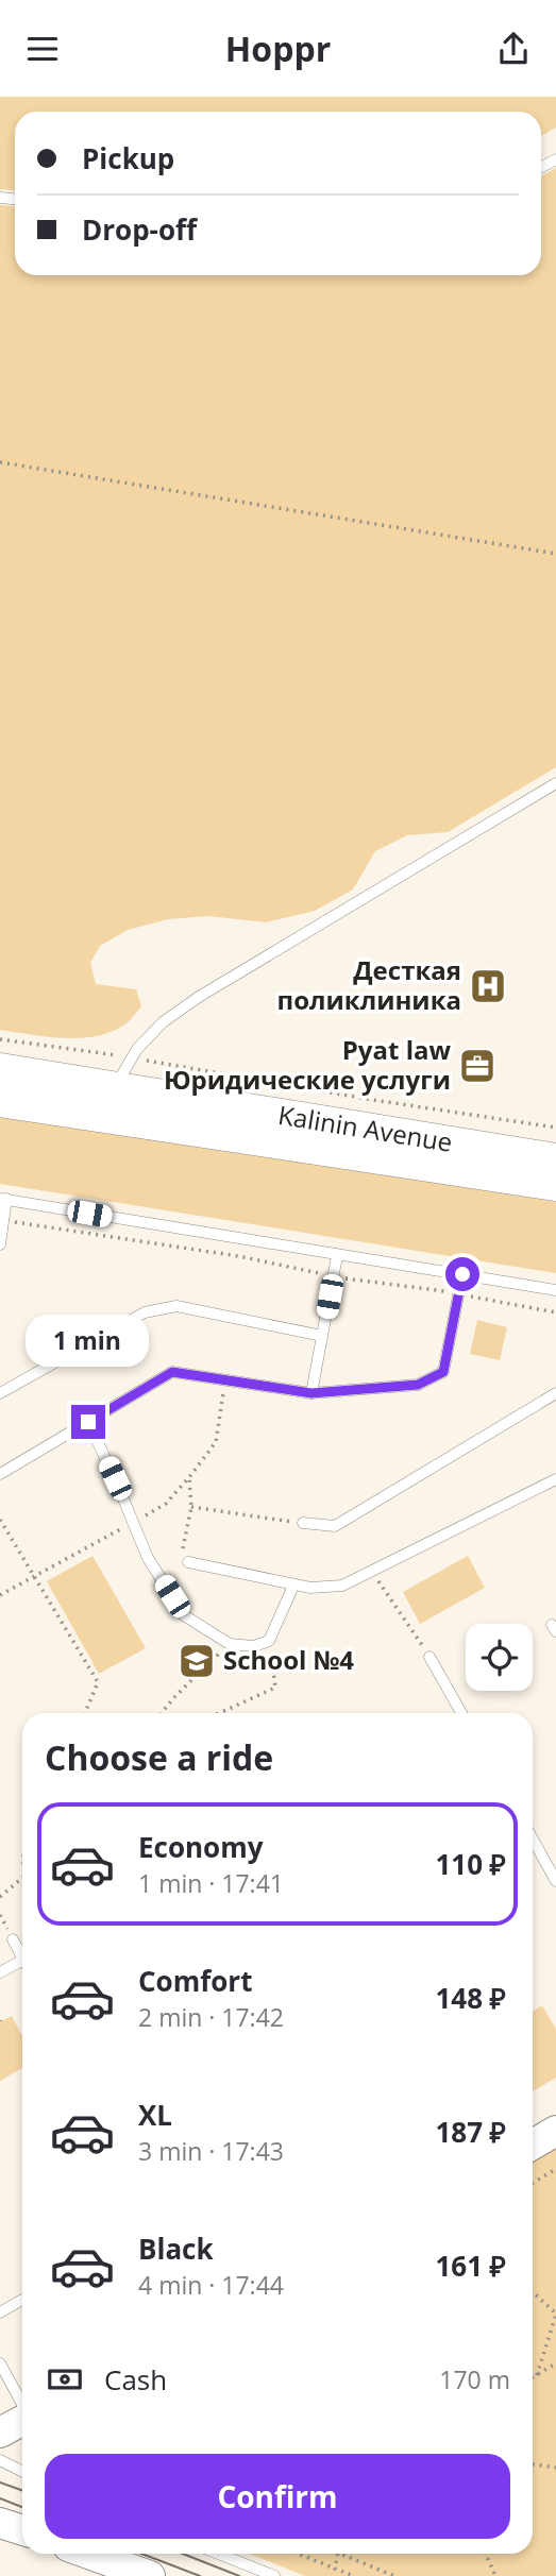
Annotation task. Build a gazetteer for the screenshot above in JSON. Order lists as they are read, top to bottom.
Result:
{
  "streets": {
    "main road": ["Kalinin Avenue"]
  },
  "places": {
    "hospital": ["Десткая поликлиника"],
    "office": ["Pyat law Юридические услуги"],
    "school or university": ["School №4"]
  },
  "page": {
    "header": "Hoppr",
    "banner": ["Pickup", "Drop-off"],
    "bubble": "1 min",
    "heading": "Choose a ride",
    "list": [
      {
        "name": "Economy",
        "note": "1 min · 17:41",
        "value": "110 ₽"
      },
      {
        "name": "Comfort",
        "note": "2 min · 17:42",
        "value": "148 ₽"
      },
      {
        "name": "XL",
        "note": "3 min · 17:43",
        "value": "187 ₽"
      },
      {
        "name": "Black",
        "note": "4 min · 17:44",
        "value": "161 ₽"
      }
    ],
    "pay": ["Cash", "170 m"],
    "buttons": "Confirm"
  }
}
